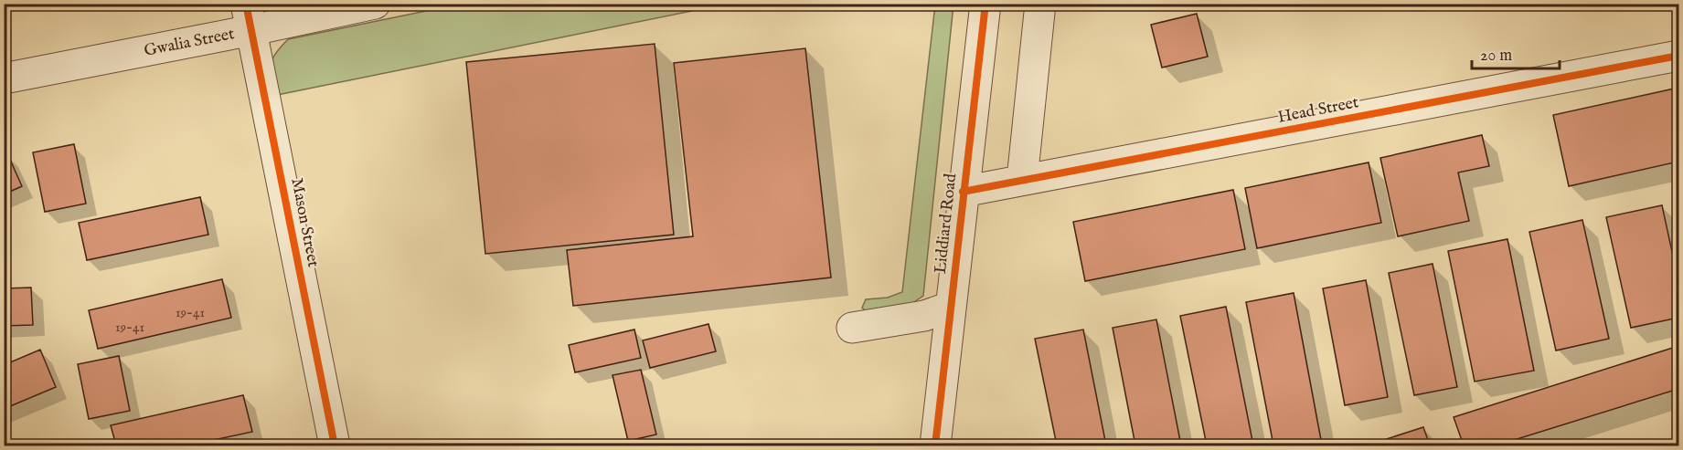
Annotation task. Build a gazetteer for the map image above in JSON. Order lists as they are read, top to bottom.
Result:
{
  "streets": {
    "street": [
      "Gwalia Street",
      "Head Street",
      "Mason Street",
      "Liddiard Road"
    ]
  },
  "crossings": [
    ["Gwalia Street", "Mason Street"],
    ["Head Street", "Liddiard Road"]
  ],
  "house_numbers": ["19-41", "19-41"],
  "scale_bar": "20 m"
}
